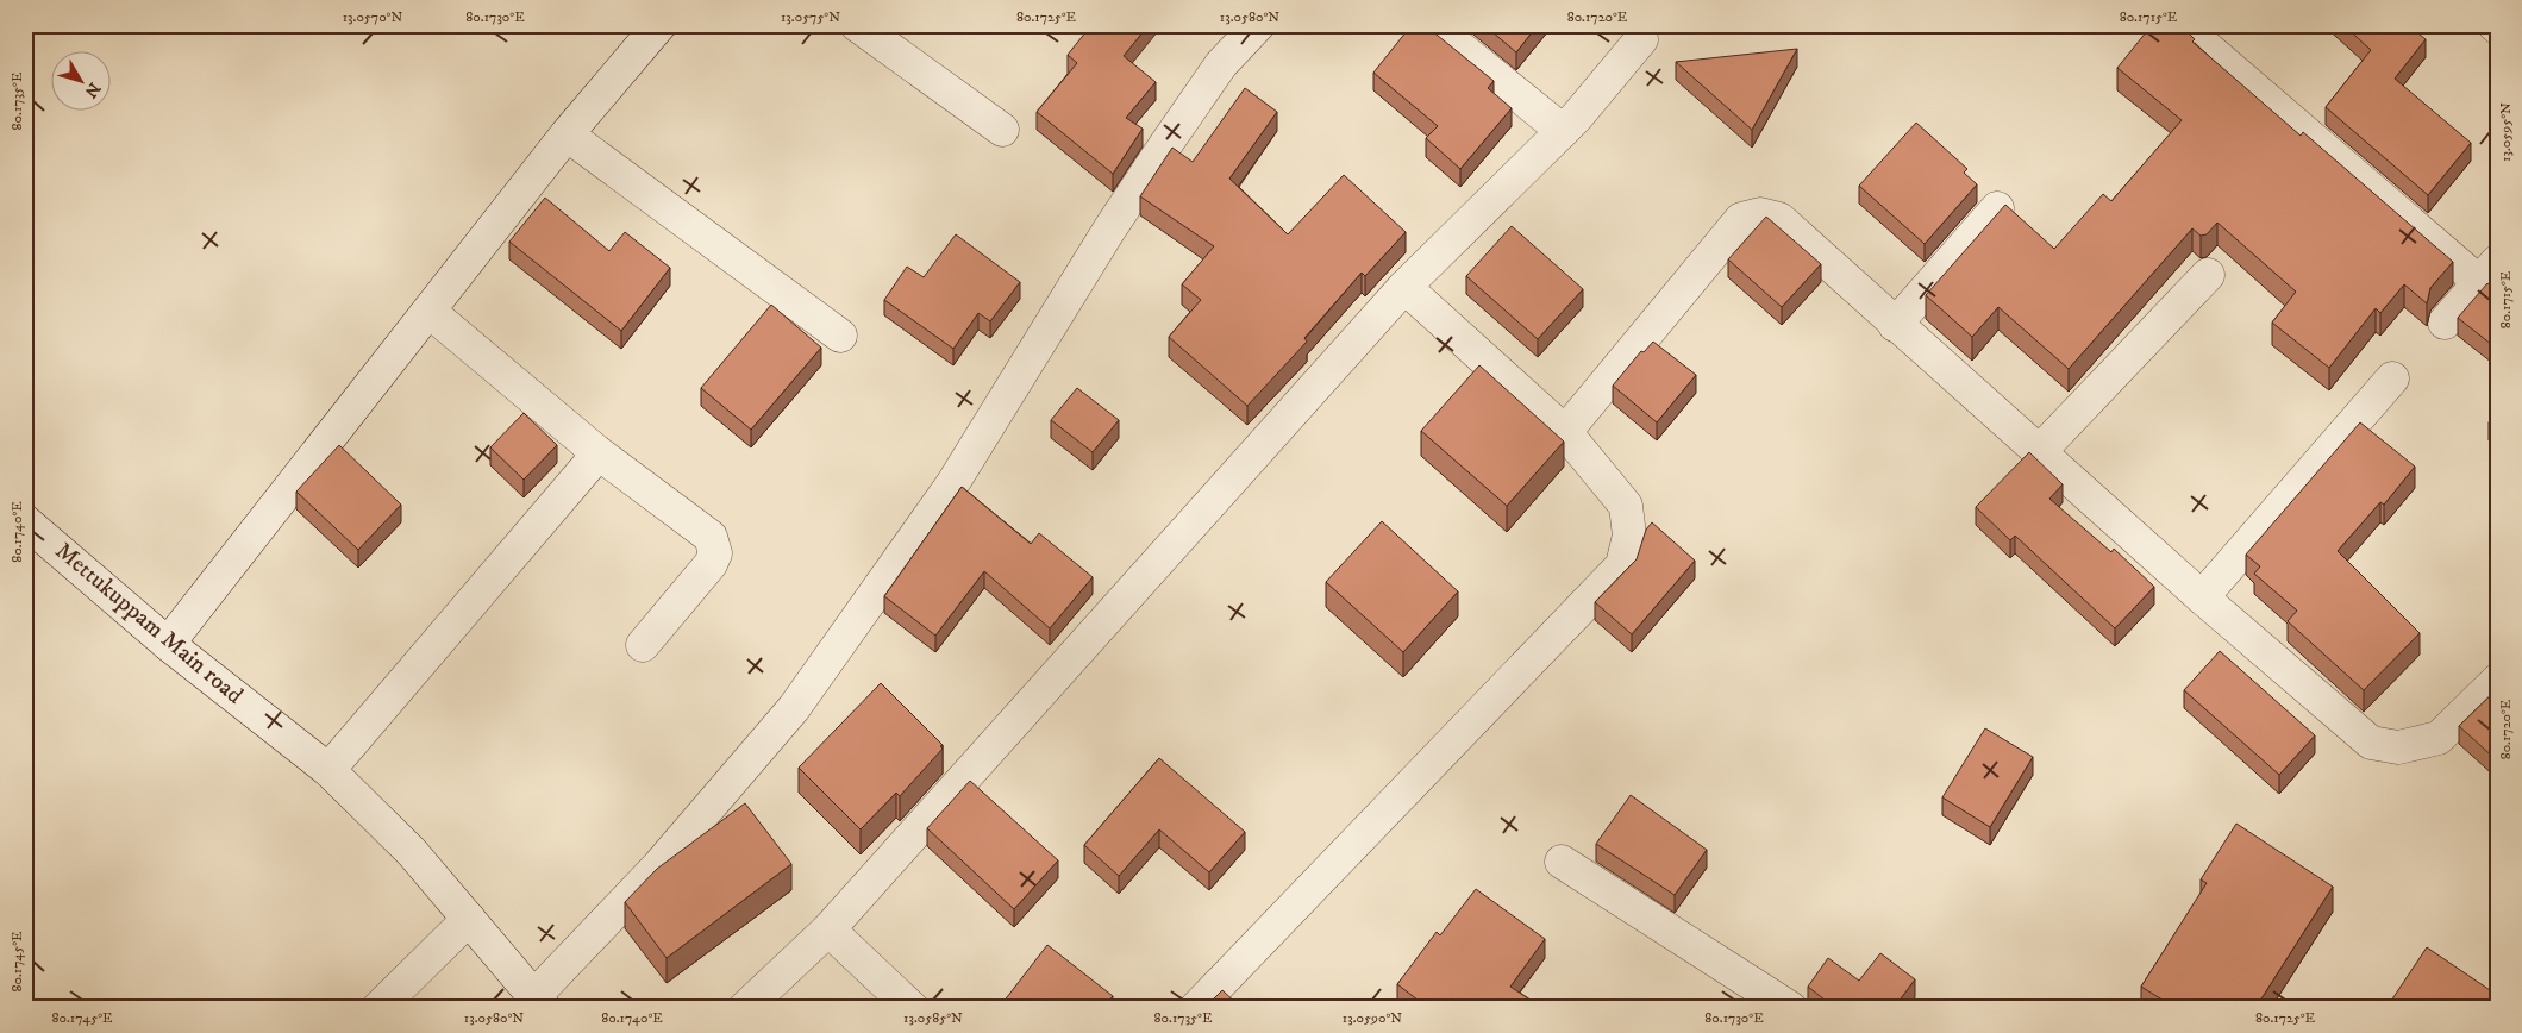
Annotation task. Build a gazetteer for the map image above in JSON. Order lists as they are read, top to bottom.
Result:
{
  "streets": {
    "street": ["Mettukuppam Main road"]
  },
  "north": "bottom right",
  "coordinates": [
    "13.0570°N",
    "80.1730°E",
    "13.0575°N",
    "80.1725°E",
    "13.0580°N",
    "80.1720°E",
    "80.1715°E",
    "80.1735°E",
    "13.0595°N",
    "80.1740°E",
    "80.1745°E",
    "13.0585°N",
    "13.0590°N"
  ]
}
